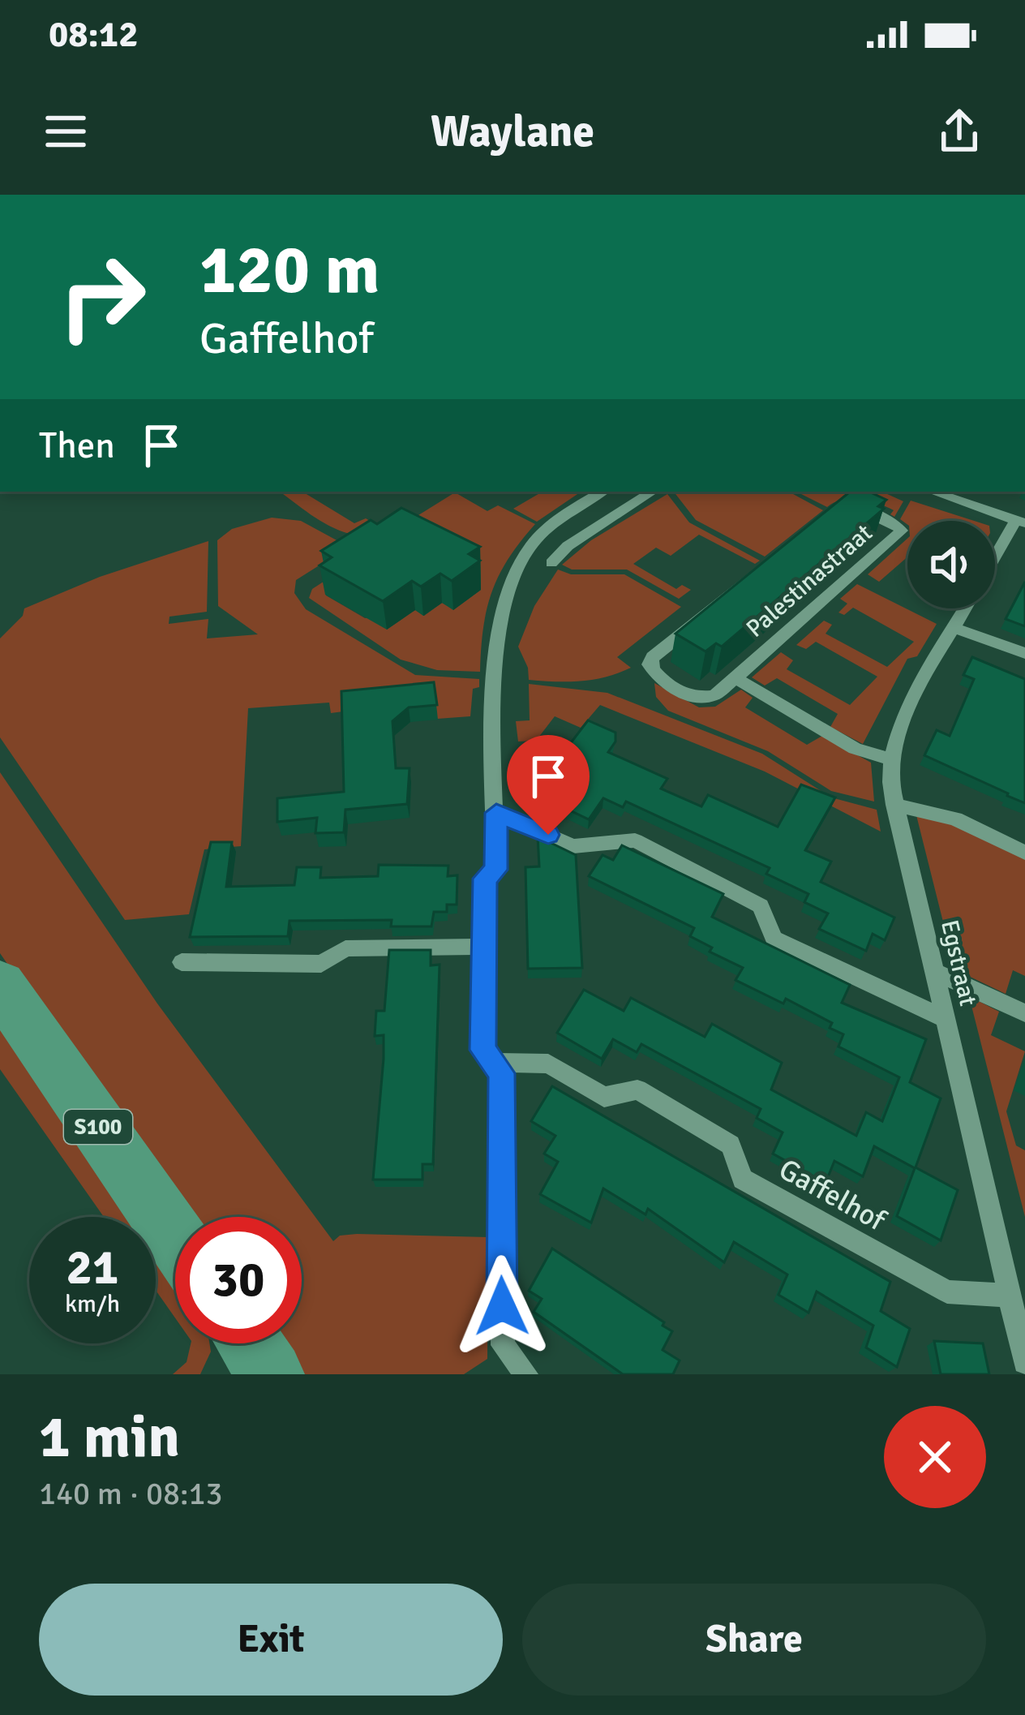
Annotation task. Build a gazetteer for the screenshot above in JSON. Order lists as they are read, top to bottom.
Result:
{
  "streets": {
    "main road": ["S100"],
    "street": ["Palestinastraat", "Egstraat", "Gaffelhof"]
  },
  "crossings": [
    ["Egstraat", "Gaffelhof"]
  ],
  "page": {
    "status": "08:12",
    "header": "Waylane",
    "turn": ["120 m", "Gaffelhof"],
    "then": "Then",
    "speed": "21 km/h",
    "limit": "30",
    "heading": ["1 min", "140 m · 08:13"],
    "buttons": ["Exit", "Share"]
  }
}
